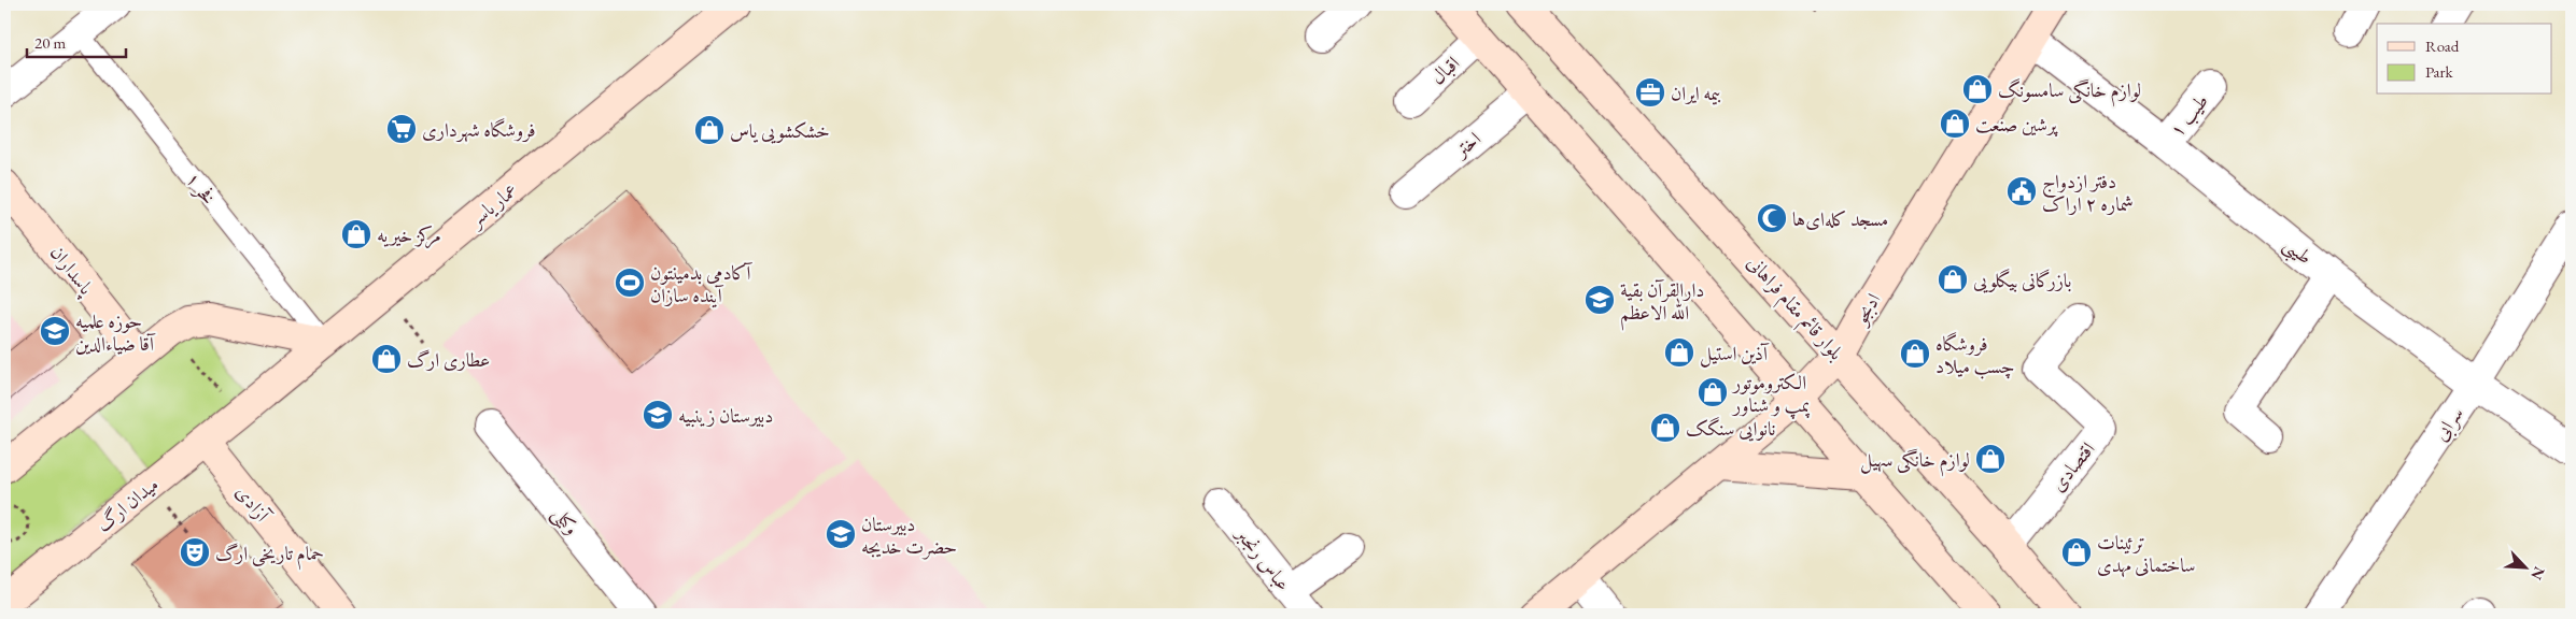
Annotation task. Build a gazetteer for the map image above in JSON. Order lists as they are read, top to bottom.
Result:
{
  "streets": {
    "street": [
      "اقبال",
      "طیب ۱",
      "اختر",
      "عمار یاسر",
      "طیبی",
      "پاسداران",
      "بلوار قائم مقام فراهانی",
      "ادبجو",
      "سرابی",
      "اقتصادی",
      "آزادی",
      "میدان ارگ",
      "وکیلی",
      "عباس رنجبر"
    ],
    "lane": ["فخر ۱"]
  },
  "crossings": [
    ["طیب ۱", "طیبی"],
    ["فخر ۱", "عمار یاسر"],
    ["عمار یاسر", "میدان ارگ"],
    ["طیبی", "ادبجو"],
    ["طیبی", "سرابی"],
    ["بلوار قائم مقام فراهانی", "ادبجو"],
    ["بلوار قائم مقام فراهانی", "اقتصادی"],
    ["آزادی", "میدان ارگ"]
  ],
  "places": {
    "shop": [
      "لوازم خانگی سامسونگ",
      "پرشین صنعت",
      "خشکشویی یاس",
      "مرکز خیریه",
      "بازرگانی بیگلویی",
      "آذین استیل",
      "فروشگاه چسب میلاد",
      "عطاری ارگ",
      "الکتروموتور پمپ و شناور",
      "نانوایی سنگک",
      "لوازم خانگی سهیل",
      "ترئینات ساختمانی مهدی"
    ],
    "office": ["بیمه ایران"],
    "supermarket": ["فروشگاه شهرداری"],
    "public building": ["دفتر ازدواج شماره ۲ اراک"],
    "mosque": ["مسجد کله‌ای‌ها"],
    "sports": ["آکادمی بدمینتون آینده سازان"],
    "school or university": [
      "دارالقرآن بقیة الله الاعظم",
      "حوزه علمیه آقا ضیاءالدین",
      "دبیرستان زینبیه",
      "دبیرستان حضرت خدیجه"
    ],
    "theatre": ["حمام تاریخی ارگ"]
  },
  "legend": ["Road", "Park"],
  "scale_bar": "20 m",
  "north": "bottom right"
}
